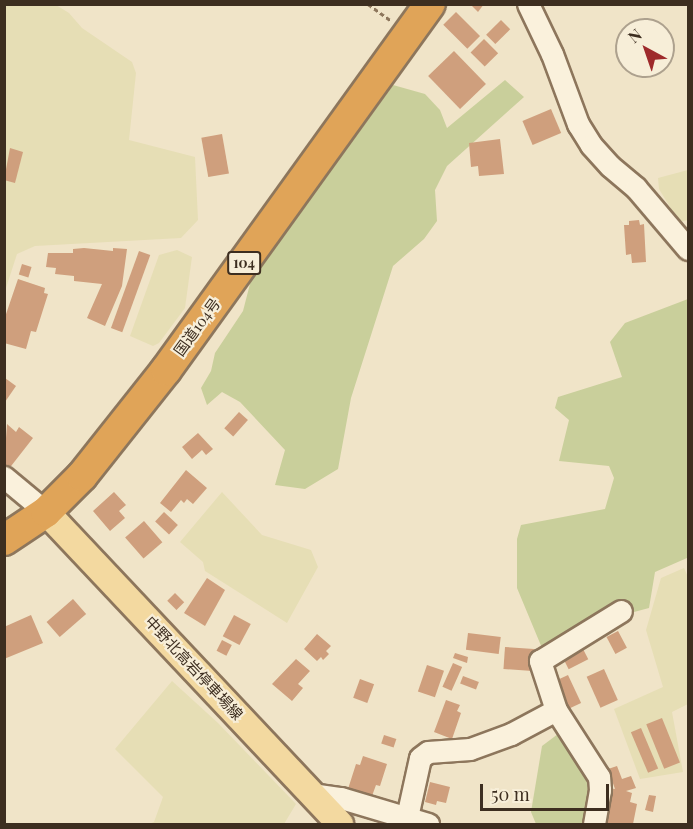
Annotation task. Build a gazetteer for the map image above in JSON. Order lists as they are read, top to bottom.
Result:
{
  "streets": {
    "highway": ["104", "国道104号"],
    "main road": ["中野北高岩停車場線"]
  },
  "crossings": [
    ["国道104号", "中野北高岩停車場線"]
  ],
  "scale_bar": "50 m",
  "north": "top left"
}
